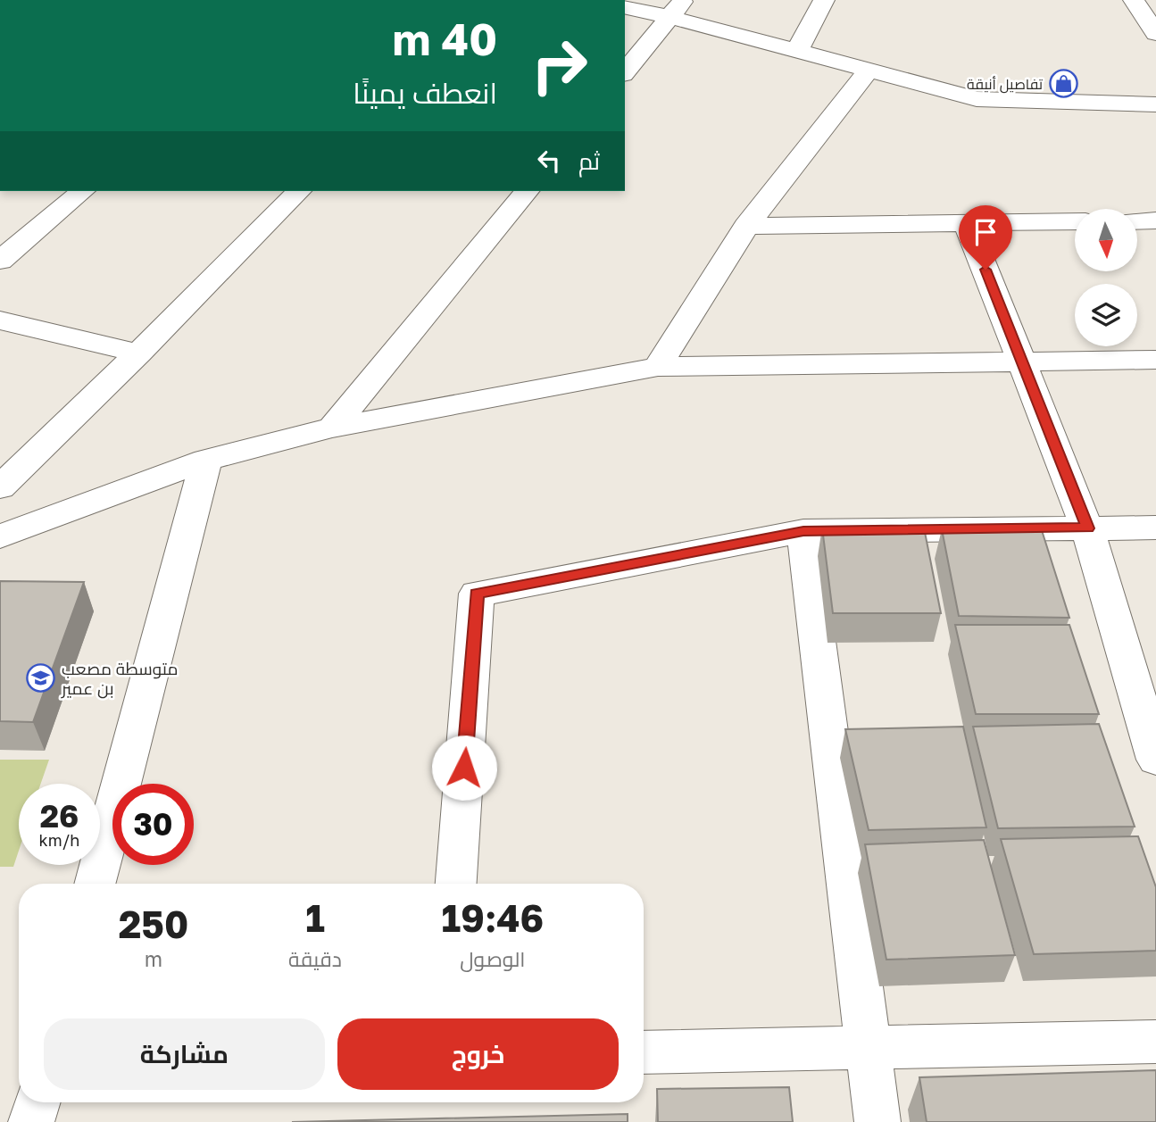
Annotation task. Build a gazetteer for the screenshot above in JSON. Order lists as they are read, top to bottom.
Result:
{
  "places": {
    "shop": ["تفاصيل أنيقة"],
    "school or university": ["متوسطة مصعب بن عمير"]
  },
  "north": "bottom",
  "page": {
    "turn": ["40 m", "انعطف يمينًا"],
    "then": "ثم",
    "speed": "26 km/h",
    "limit": "30",
    "eta": [
      "19:46",
      "الوصول",
      "1",
      "دقيقة",
      "250",
      "m"
    ],
    "buttons": ["خروج", "مشاركة"]
  }
}
